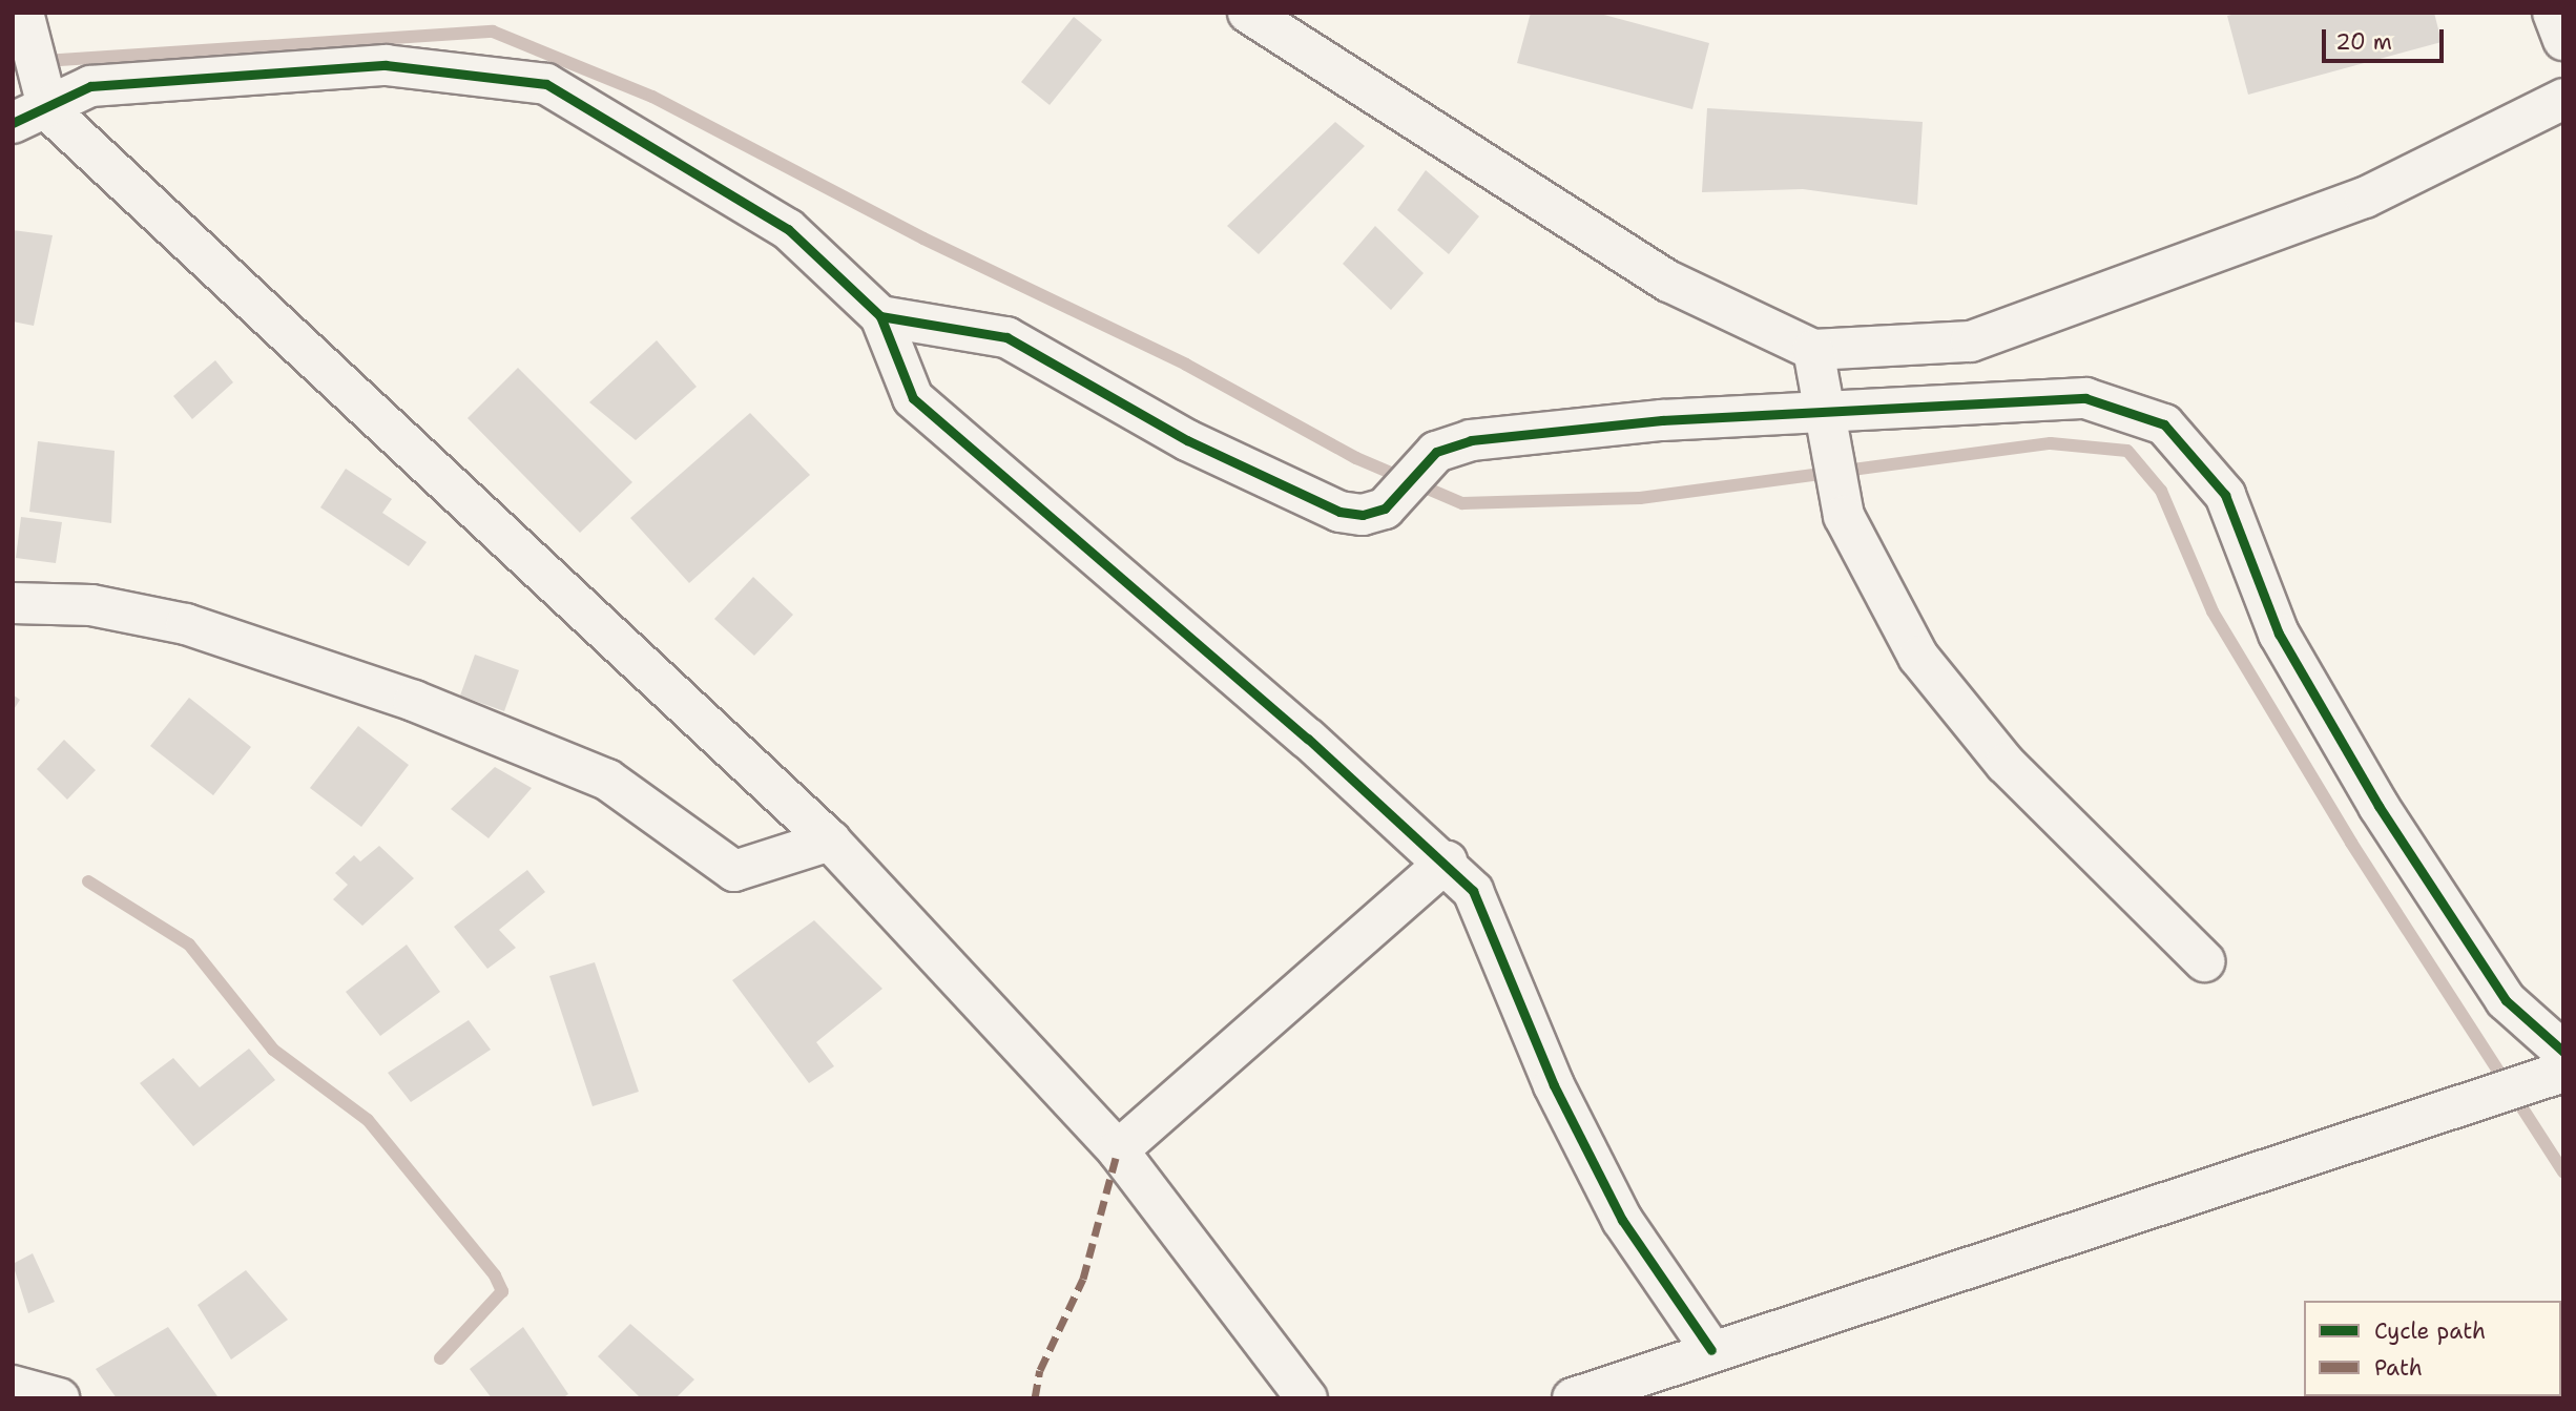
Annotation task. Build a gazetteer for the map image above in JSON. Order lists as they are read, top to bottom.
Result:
{
  "legend": ["Cycle path", "Path"],
  "scale_bar": "20 m"
}
